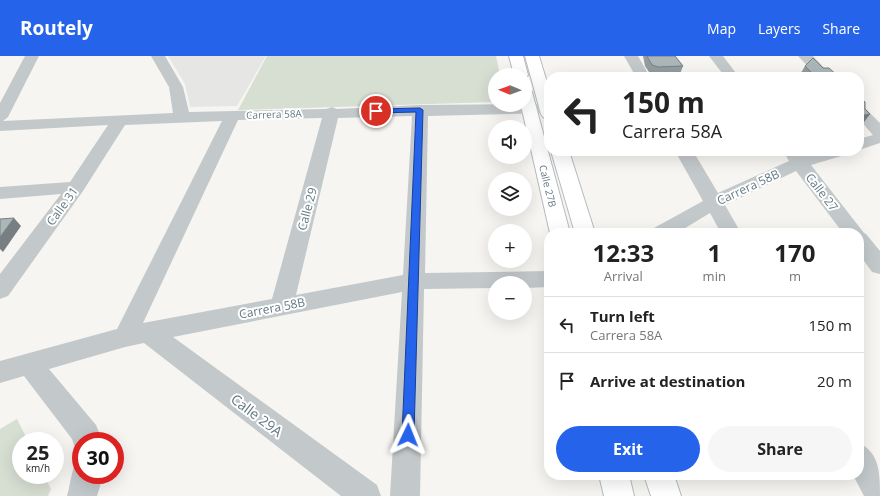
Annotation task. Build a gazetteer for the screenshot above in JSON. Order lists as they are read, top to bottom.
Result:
{
  "streets": {
    "main road": ["Calle 27B"],
    "street": [
      "Carrera 58A",
      "Carrera 58B",
      "Calle 27",
      "Calle 31",
      "Calle 29",
      "Calle 29A"
    ]
  },
  "crossings": [
    ["Carrera 58A", "Calle 31"],
    ["Carrera 58A", "Calle 29"],
    ["Carrera 58B", "Calle 27"],
    ["Carrera 58B", "Calle 29"],
    ["Carrera 58B", "Calle 29A"]
  ],
  "north": "left",
  "page": {
    "header": "Routely",
    "nav": ["Map", "Layers", "Share"],
    "map_buttons": ["+", "−"],
    "turn": ["150 m", "Carrera 58A"],
    "eta": [
      "12:33",
      "Arrival",
      "1",
      "min",
      "170",
      "m"
    ],
    "list": [
      {
        "name": "Turn left",
        "note": "Carrera 58A",
        "value": "150 m"
      },
      {
        "name": "Arrive at destination",
        "value": "20 m"
      }
    ],
    "buttons": ["Exit", "Share"],
    "speed": "25 km/h",
    "limit": "30"
  }
}
